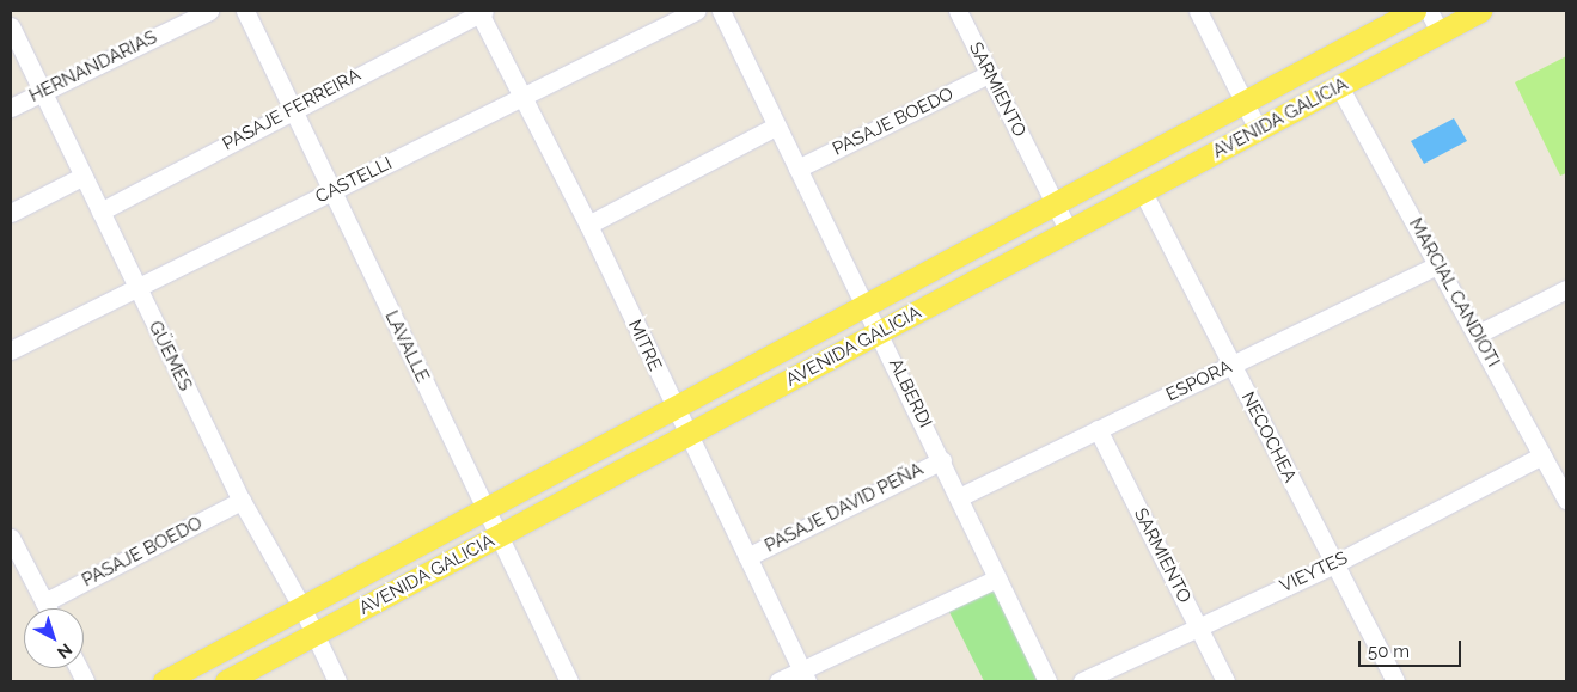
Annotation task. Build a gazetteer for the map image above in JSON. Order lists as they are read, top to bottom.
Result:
{
  "streets": {
    "main road": ["AVENIDA GALICIA"],
    "street": [
      "HERNANDARIAS",
      "SARMIENTO",
      "PASAJE FERREIRA",
      "PASAJE BOEDO",
      "CASTELLI",
      "MARCIAL CANDIOTI",
      "MITRE",
      "LAVALLE",
      "GÜEMES",
      "ESPORA",
      "ALBERDI",
      "NECOCHEA",
      "PASAJE DAVID PEÑA",
      "VIEYTES"
    ]
  },
  "crossings": [
    ["HERNANDARIAS", "GÜEMES"],
    ["SARMIENTO", "AVENIDA GALICIA"],
    ["SARMIENTO", "PASAJE BOEDO"],
    ["SARMIENTO", "ESPORA"],
    ["SARMIENTO", "VIEYTES"],
    ["PASAJE FERREIRA", "MITRE"],
    ["PASAJE FERREIRA", "LAVALLE"],
    ["PASAJE FERREIRA", "GÜEMES"],
    ["AVENIDA GALICIA", "MARCIAL CANDIOTI"],
    ["AVENIDA GALICIA", "MITRE"],
    ["AVENIDA GALICIA", "LAVALLE"],
    ["AVENIDA GALICIA", "GÜEMES"],
    ["AVENIDA GALICIA", "ALBERDI"],
    ["AVENIDA GALICIA", "NECOCHEA"],
    ["PASAJE BOEDO", "GÜEMES"],
    ["PASAJE BOEDO", "ALBERDI"],
    ["CASTELLI", "MITRE"],
    ["CASTELLI", "LAVALLE"],
    ["CASTELLI", "GÜEMES"],
    ["MARCIAL CANDIOTI", "ESPORA"],
    ["MARCIAL CANDIOTI", "VIEYTES"],
    ["MITRE", "PASAJE DAVID PEÑA"],
    ["ESPORA", "ALBERDI"],
    ["ESPORA", "NECOCHEA"],
    ["ALBERDI", "PASAJE DAVID PEÑA"],
    ["NECOCHEA", "VIEYTES"]
  ],
  "scale_bar": "50 m",
  "north": "bottom right"
}
